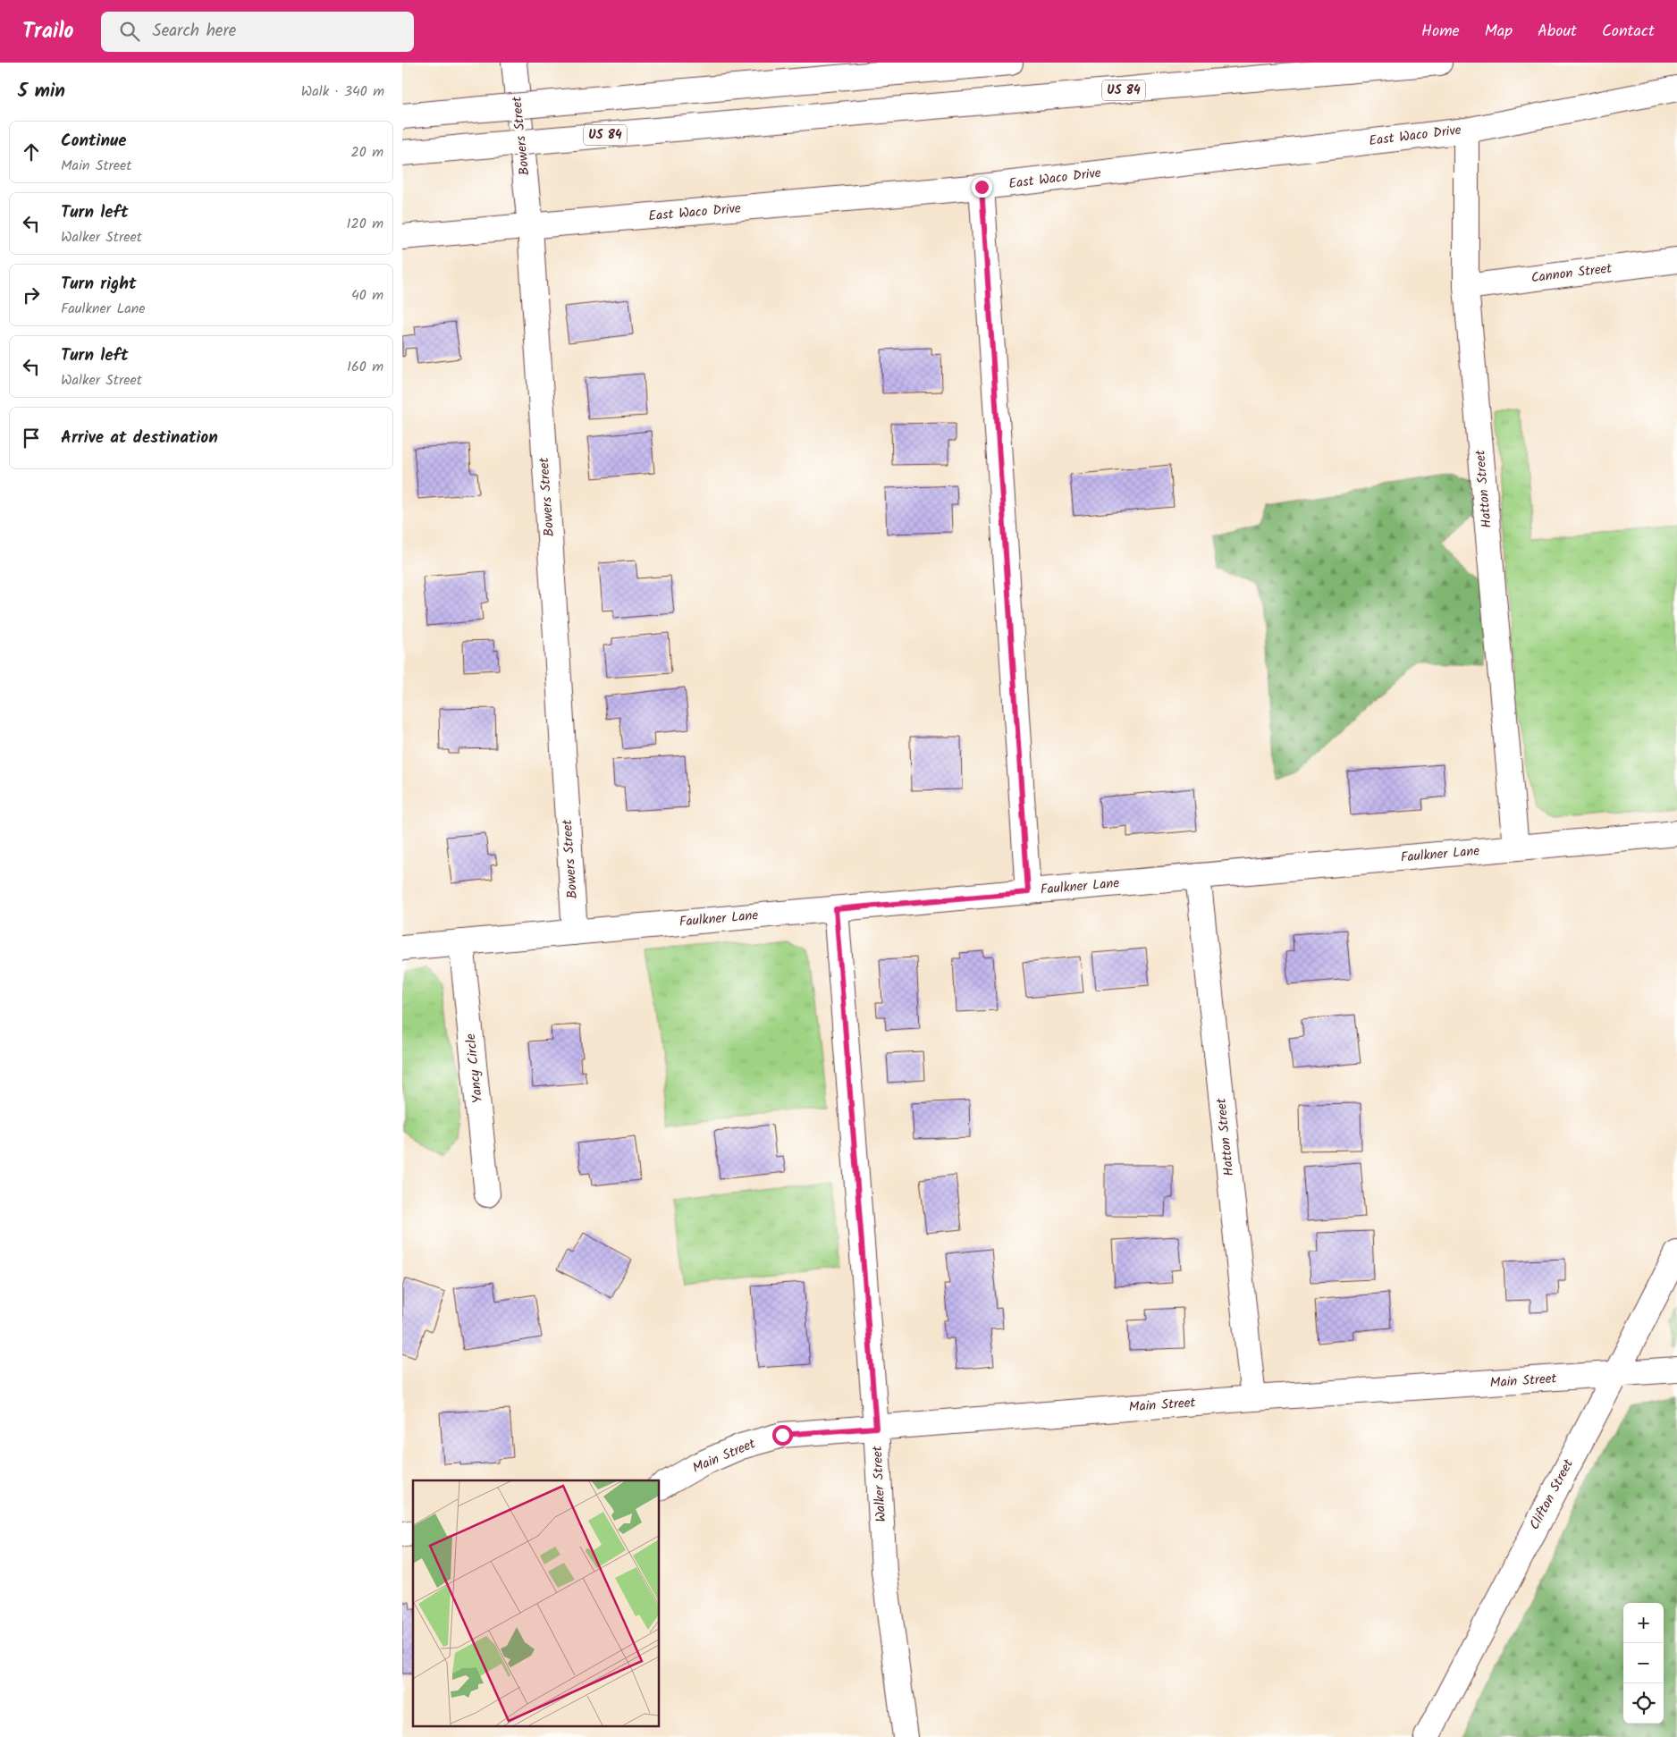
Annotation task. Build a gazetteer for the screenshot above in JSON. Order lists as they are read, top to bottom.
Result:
{
  "streets": {
    "street": [
      "US 84",
      "Bowers Street",
      "East Waco Drive",
      "Cannon Street",
      "Hatton Street",
      "Faulkner Lane",
      "Yancy Circle",
      "Main Street",
      "Walker Street",
      "Clifton Street"
    ]
  },
  "crossings": [
    ["Bowers Street", "East Waco Drive"],
    ["Bowers Street", "Faulkner Lane"],
    ["East Waco Drive", "Hatton Street"],
    ["Cannon Street", "Hatton Street"],
    ["Hatton Street", "Faulkner Lane"],
    ["Hatton Street", "Main Street"],
    ["Faulkner Lane", "Yancy Circle"],
    ["Faulkner Lane", "Walker Street"],
    ["Main Street", "Walker Street"],
    ["Main Street", "Clifton Street"]
  ],
  "page": {
    "header": "Trailo",
    "search": "Search here",
    "nav": [
      "Home",
      "Map",
      "About",
      "Contact"
    ],
    "heading": ["5 min", "Walk · 340 m"],
    "list": [
      ["Continue", "Main Street", "20 m"],
      ["Turn left", "Walker Street", "120 m"],
      ["Turn right", "Faulkner Lane", "40 m"],
      ["Turn left", "Walker Street", "160 m"],
      "Arrive at destination"
    ],
    "map_buttons": ["+", "−"]
  }
}
